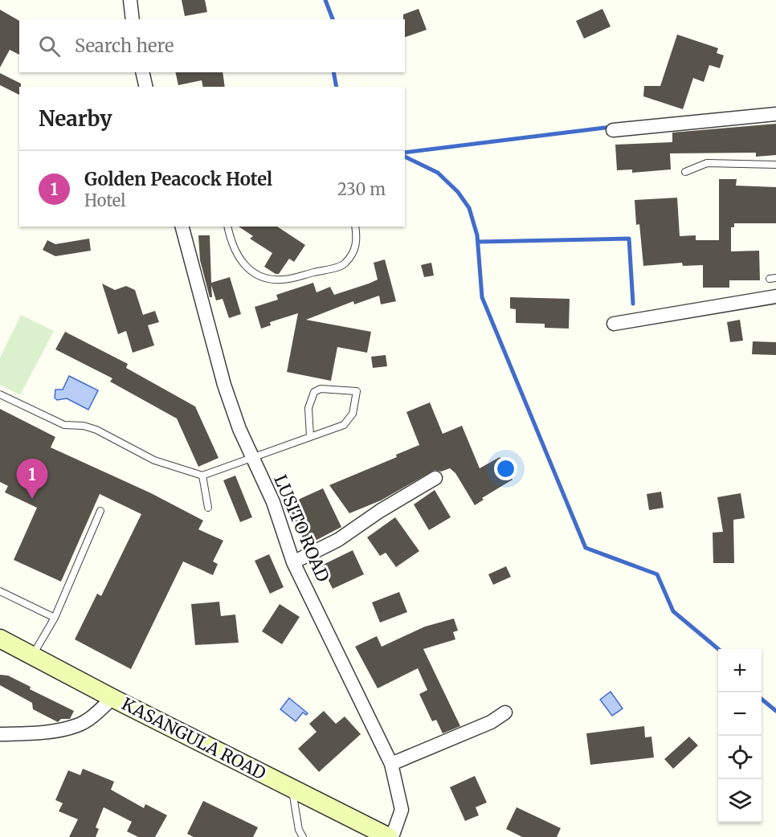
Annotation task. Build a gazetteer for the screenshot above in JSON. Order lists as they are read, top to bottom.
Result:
{
  "streets": {
    "main road": ["KASANGULA ROAD"],
    "street": ["LUSITO ROAD"]
  },
  "crossings": [
    ["LUSITO ROAD", "KASANGULA ROAD"]
  ],
  "page": {
    "search": "Search here",
    "heading": "Nearby",
    "list": [
      {
        "mark": "1",
        "name": "Golden Peacock Hotel",
        "note": "Hotel",
        "value": "230 m"
      }
    ],
    "pins": "1",
    "map_buttons": ["+", "−"]
  }
}
